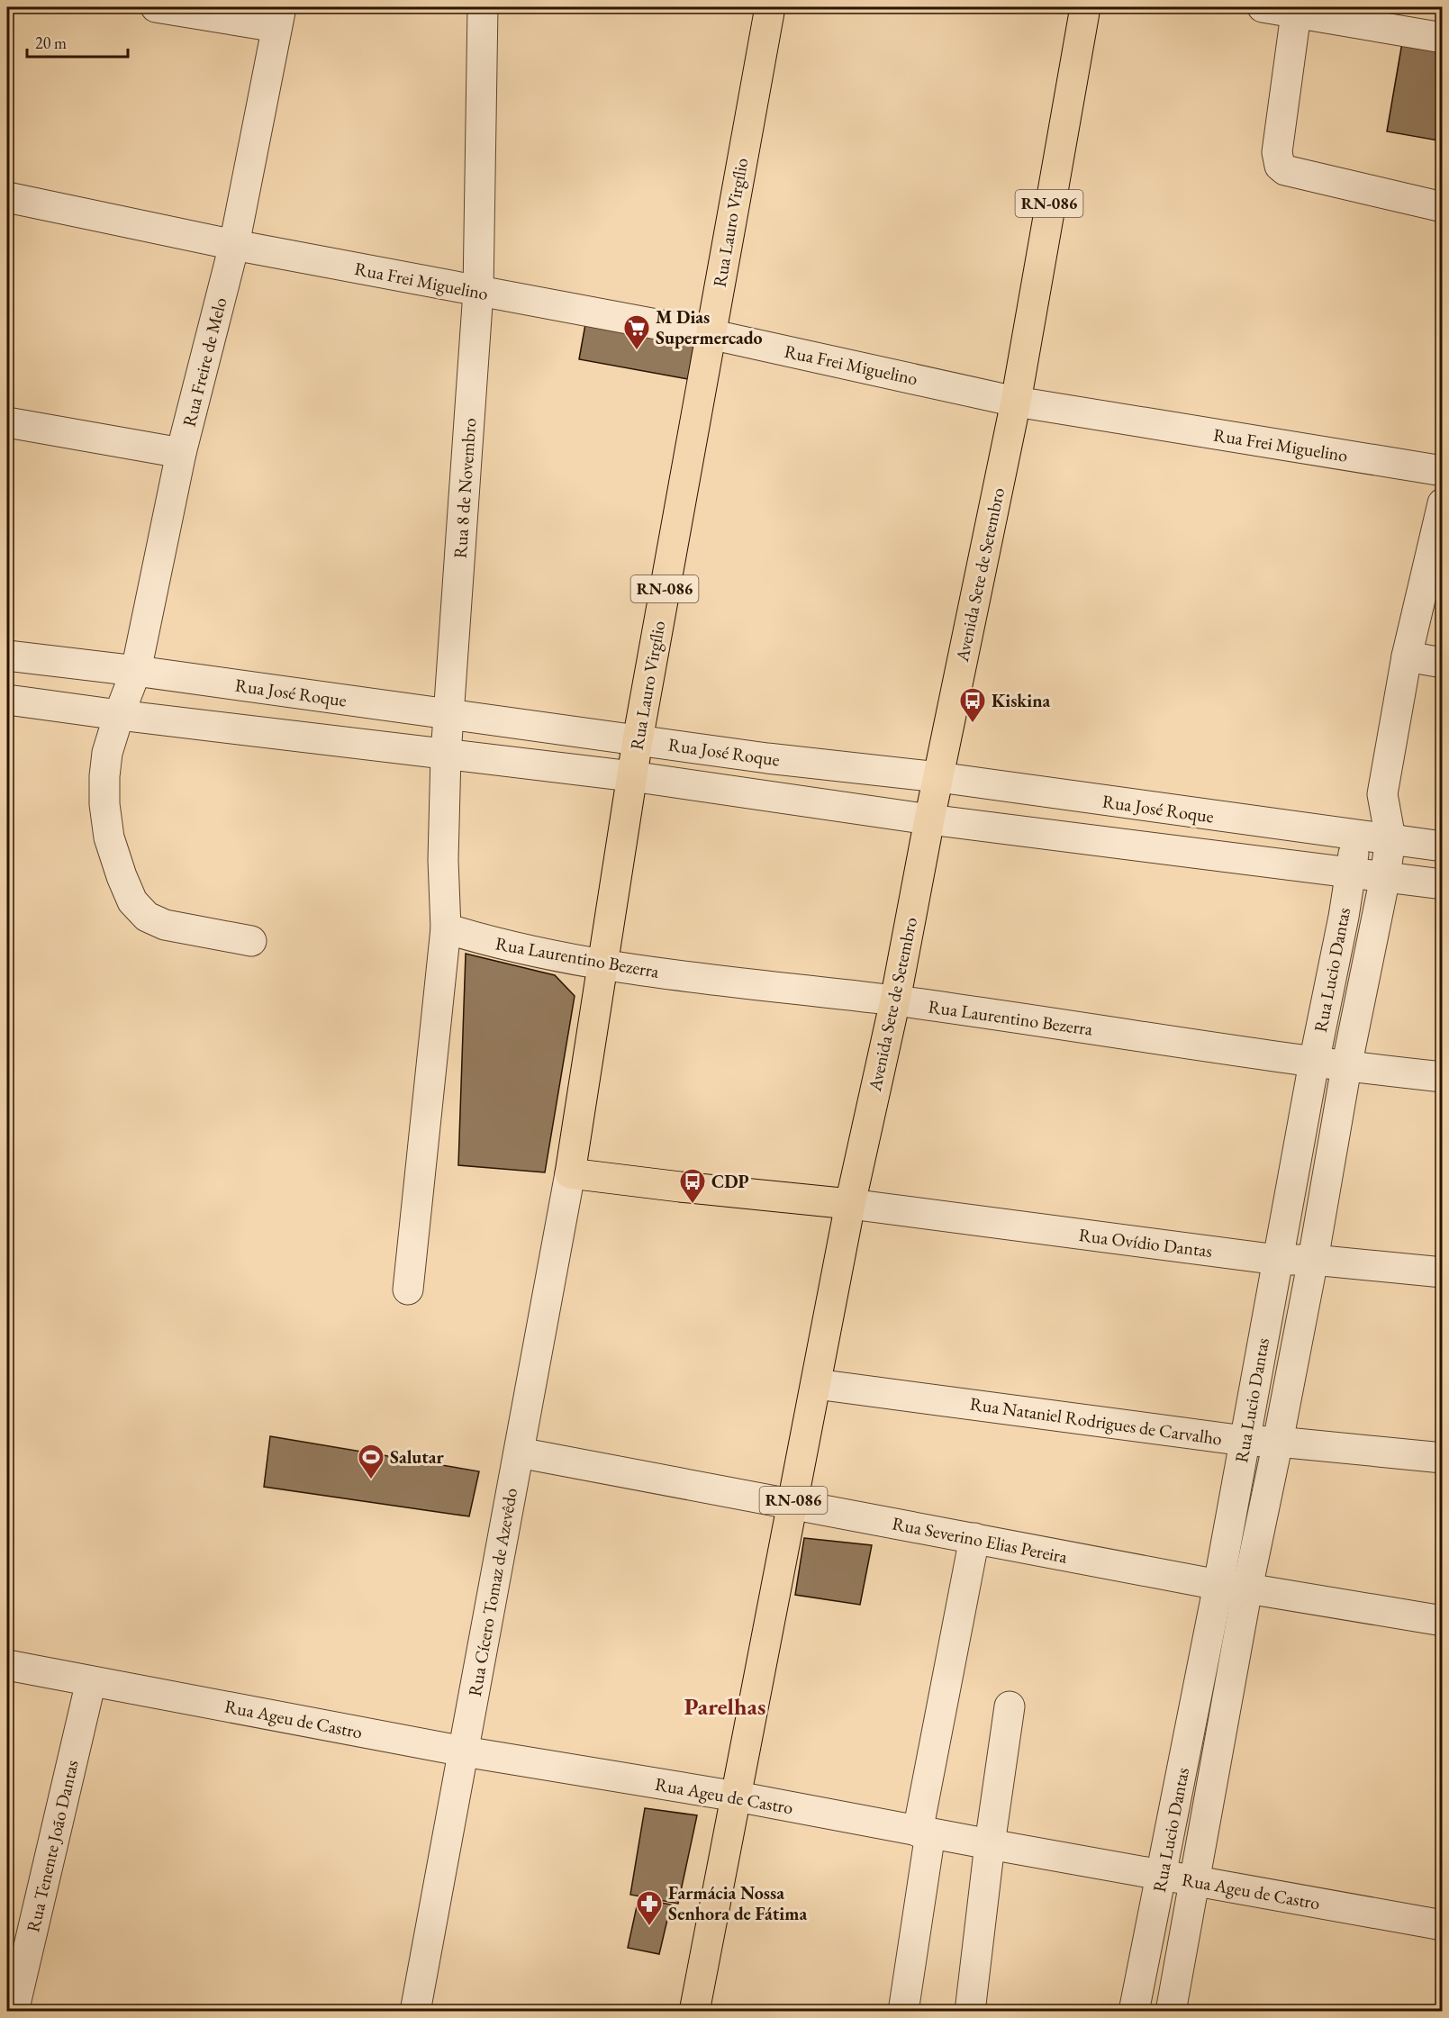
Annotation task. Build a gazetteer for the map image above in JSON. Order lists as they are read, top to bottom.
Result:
{
  "streets": {
    "main road": ["RN-086", "Rua Lauro Virgílio", "Avenida Sete de Setembro"],
    "street": [
      "Rua Frei Miguelino",
      "Rua Freire de Melo",
      "Rua 8 de Novembro",
      "Rua José Roque",
      "Rua Laurentino Bezerra",
      "Rua Lucio Dantas",
      "Rua Ovídio Dantas",
      "Rua Nataniel Rodrigues de Carvalho",
      "Rua Severino Elias Pereira",
      "Rua Cícero Tomaz de Azevêdo",
      "Rua Ageu de Castro",
      "Rua Tenente João Dantas"
    ]
  },
  "crossings": [
    ["RN-086", "Avenida Sete de Setembro"],
    ["RN-086", "Rua Ovídio Dantas"],
    ["RN-086", "Rua Nataniel Rodrigues de Carvalho"],
    ["RN-086", "Rua Severino Elias Pereira"],
    ["RN-086", "Rua Ageu de Castro"],
    ["Rua Lauro Virgílio", "Rua Frei Miguelino"],
    ["Rua Lauro Virgílio", "Rua José Roque"],
    ["Rua Lauro Virgílio", "Rua Laurentino Bezerra"],
    ["Rua Lauro Virgílio", "Rua Cícero Tomaz de Azevêdo"],
    ["Rua Frei Miguelino", "Rua Freire de Melo"],
    ["Rua Frei Miguelino", "Rua 8 de Novembro"],
    ["Rua Frei Miguelino", "Avenida Sete de Setembro"],
    ["Rua Freire de Melo", "Rua José Roque"],
    ["Rua 8 de Novembro", "Rua José Roque"],
    ["Rua 8 de Novembro", "Rua Laurentino Bezerra"],
    ["Avenida Sete de Setembro", "Rua José Roque"],
    ["Avenida Sete de Setembro", "Rua Laurentino Bezerra"],
    ["Avenida Sete de Setembro", "Rua Ovídio Dantas"],
    ["Rua José Roque", "Rua Lucio Dantas"],
    ["Rua Laurentino Bezerra", "Rua Lucio Dantas"],
    ["Rua Lucio Dantas", "Rua Ovídio Dantas"],
    ["Rua Lucio Dantas", "Rua Nataniel Rodrigues de Carvalho"],
    ["Rua Lucio Dantas", "Rua Severino Elias Pereira"],
    ["Rua Lucio Dantas", "Rua Ageu de Castro"],
    ["Rua Severino Elias Pereira", "Rua Cícero Tomaz de Azevêdo"],
    ["Rua Cícero Tomaz de Azevêdo", "Rua Ageu de Castro"],
    ["Rua Ageu de Castro", "Rua Tenente João Dantas"]
  ],
  "districts": ["Parelhas"],
  "places": {
    "supermarket": ["M Dias Supermercado"],
    "bus stop": ["Kiskina", "CDP"],
    "sports": ["Salutar"],
    "pharmacy": ["Farmácia Nossa Senhora de Fátima"]
  },
  "scale_bar": "20 m"
}
